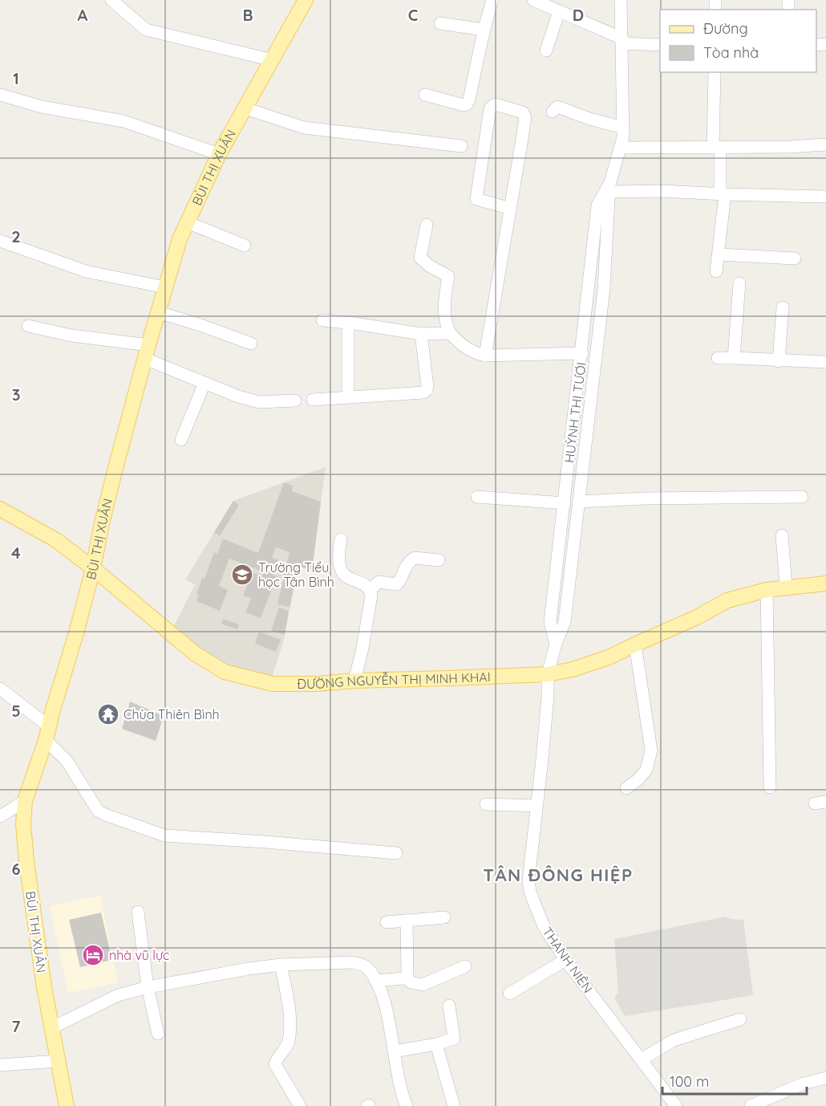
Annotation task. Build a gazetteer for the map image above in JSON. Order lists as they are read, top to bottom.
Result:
{
  "streets": {
    "main road": ["BÙI THỊ XUÂN", "ĐƯỜNG NGUYỄN THỊ MINH KHAI"],
    "street": ["HUỲNH THỊ TƯƠI", "THANH NIÊN"]
  },
  "crossings": [
    ["BÙI THỊ XUÂN", "ĐƯỜNG NGUYỄN THỊ MINH KHAI"],
    ["HUỲNH THỊ TƯƠI", "ĐƯỜNG NGUYỄN THỊ MINH KHAI"],
    ["HUỲNH THỊ TƯƠI", "THANH NIÊN"],
    ["ĐƯỜNG NGUYỄN THỊ MINH KHAI", "THANH NIÊN"]
  ],
  "districts": ["TÂN ĐÔNG HIỆP"],
  "places": {
    "school or university": ["Trường Tiểu học Tân Bình"],
    "temple": ["Chùa Thiên Bình"],
    "hotel": ["nhà vũ lực"]
  },
  "legend": ["Đường", "Tòa nhà"],
  "scale_bar": "100 m",
  "grid": {
    "columns": [
      "A",
      "B",
      "C",
      "D"
    ],
    "rows": [
      "1",
      "2",
      "3",
      "4",
      "5",
      "6",
      "7"
    ]
  }
}
